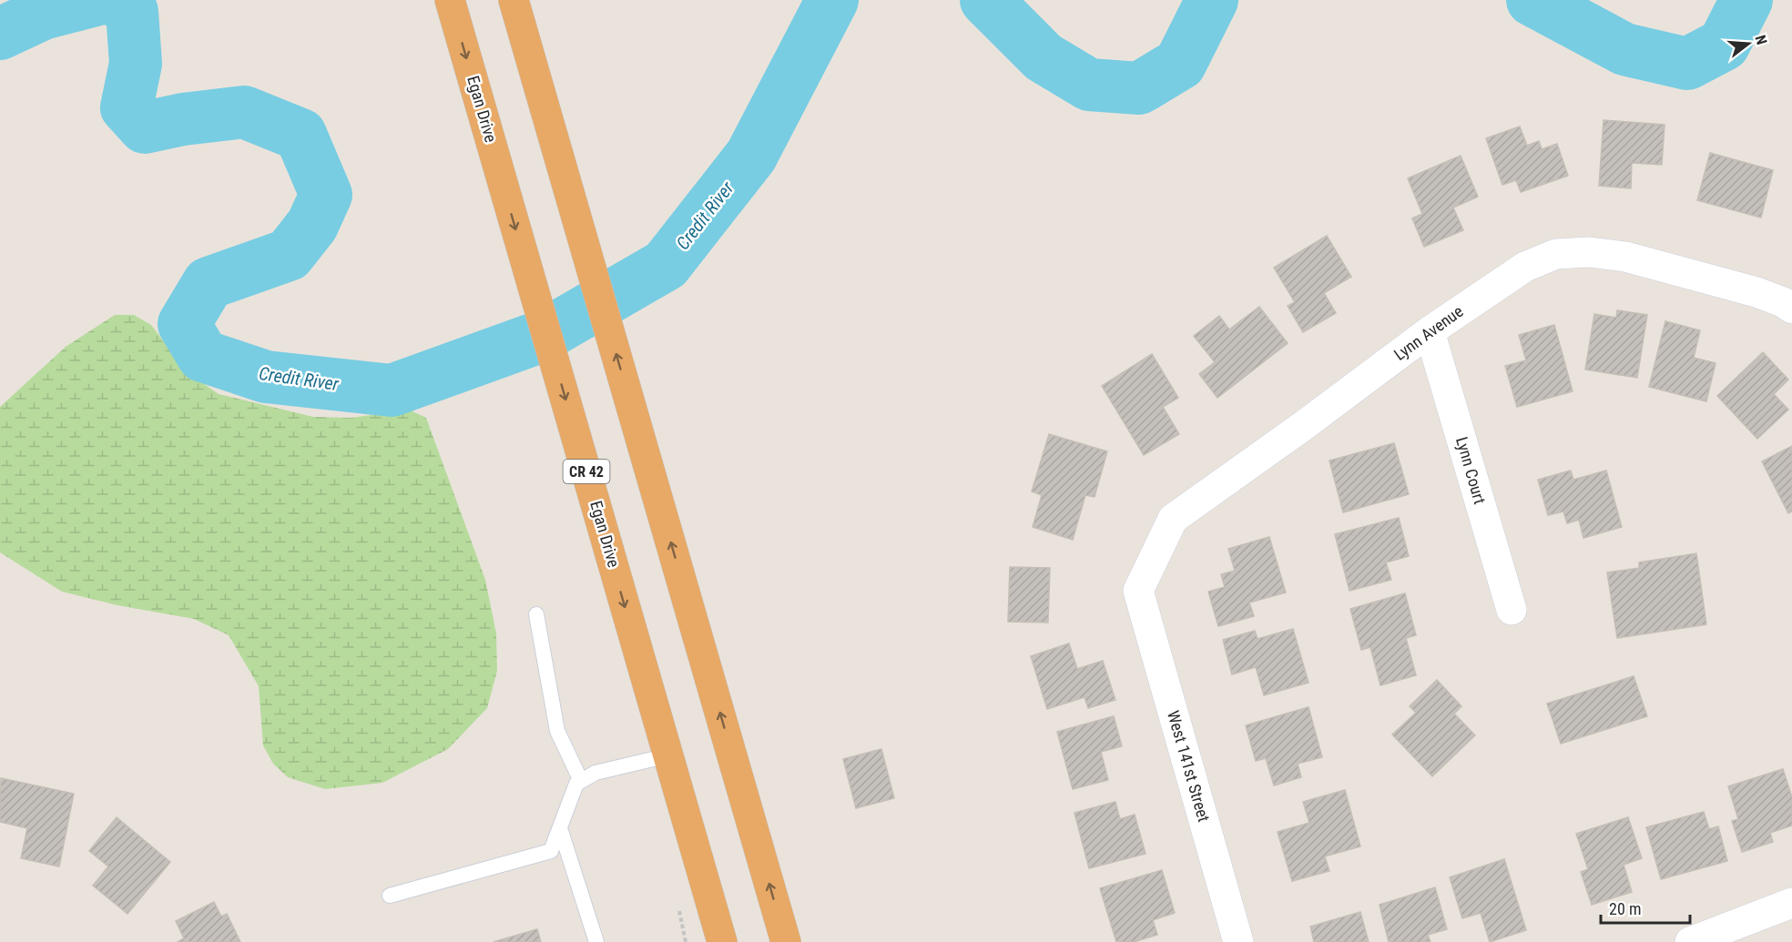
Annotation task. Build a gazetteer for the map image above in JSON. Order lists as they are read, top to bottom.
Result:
{
  "streets": {
    "highway": ["Egan Drive", "CR 42"],
    "street": ["Lynn Avenue", "Lynn Court", "West 141st Street"]
  },
  "crossings": [
    ["Lynn Avenue", "Lynn Court"],
    ["Lynn Avenue", "West 141st Street"]
  ],
  "water": ["Credit River"],
  "scale_bar": "20 m",
  "north": "right"
}
